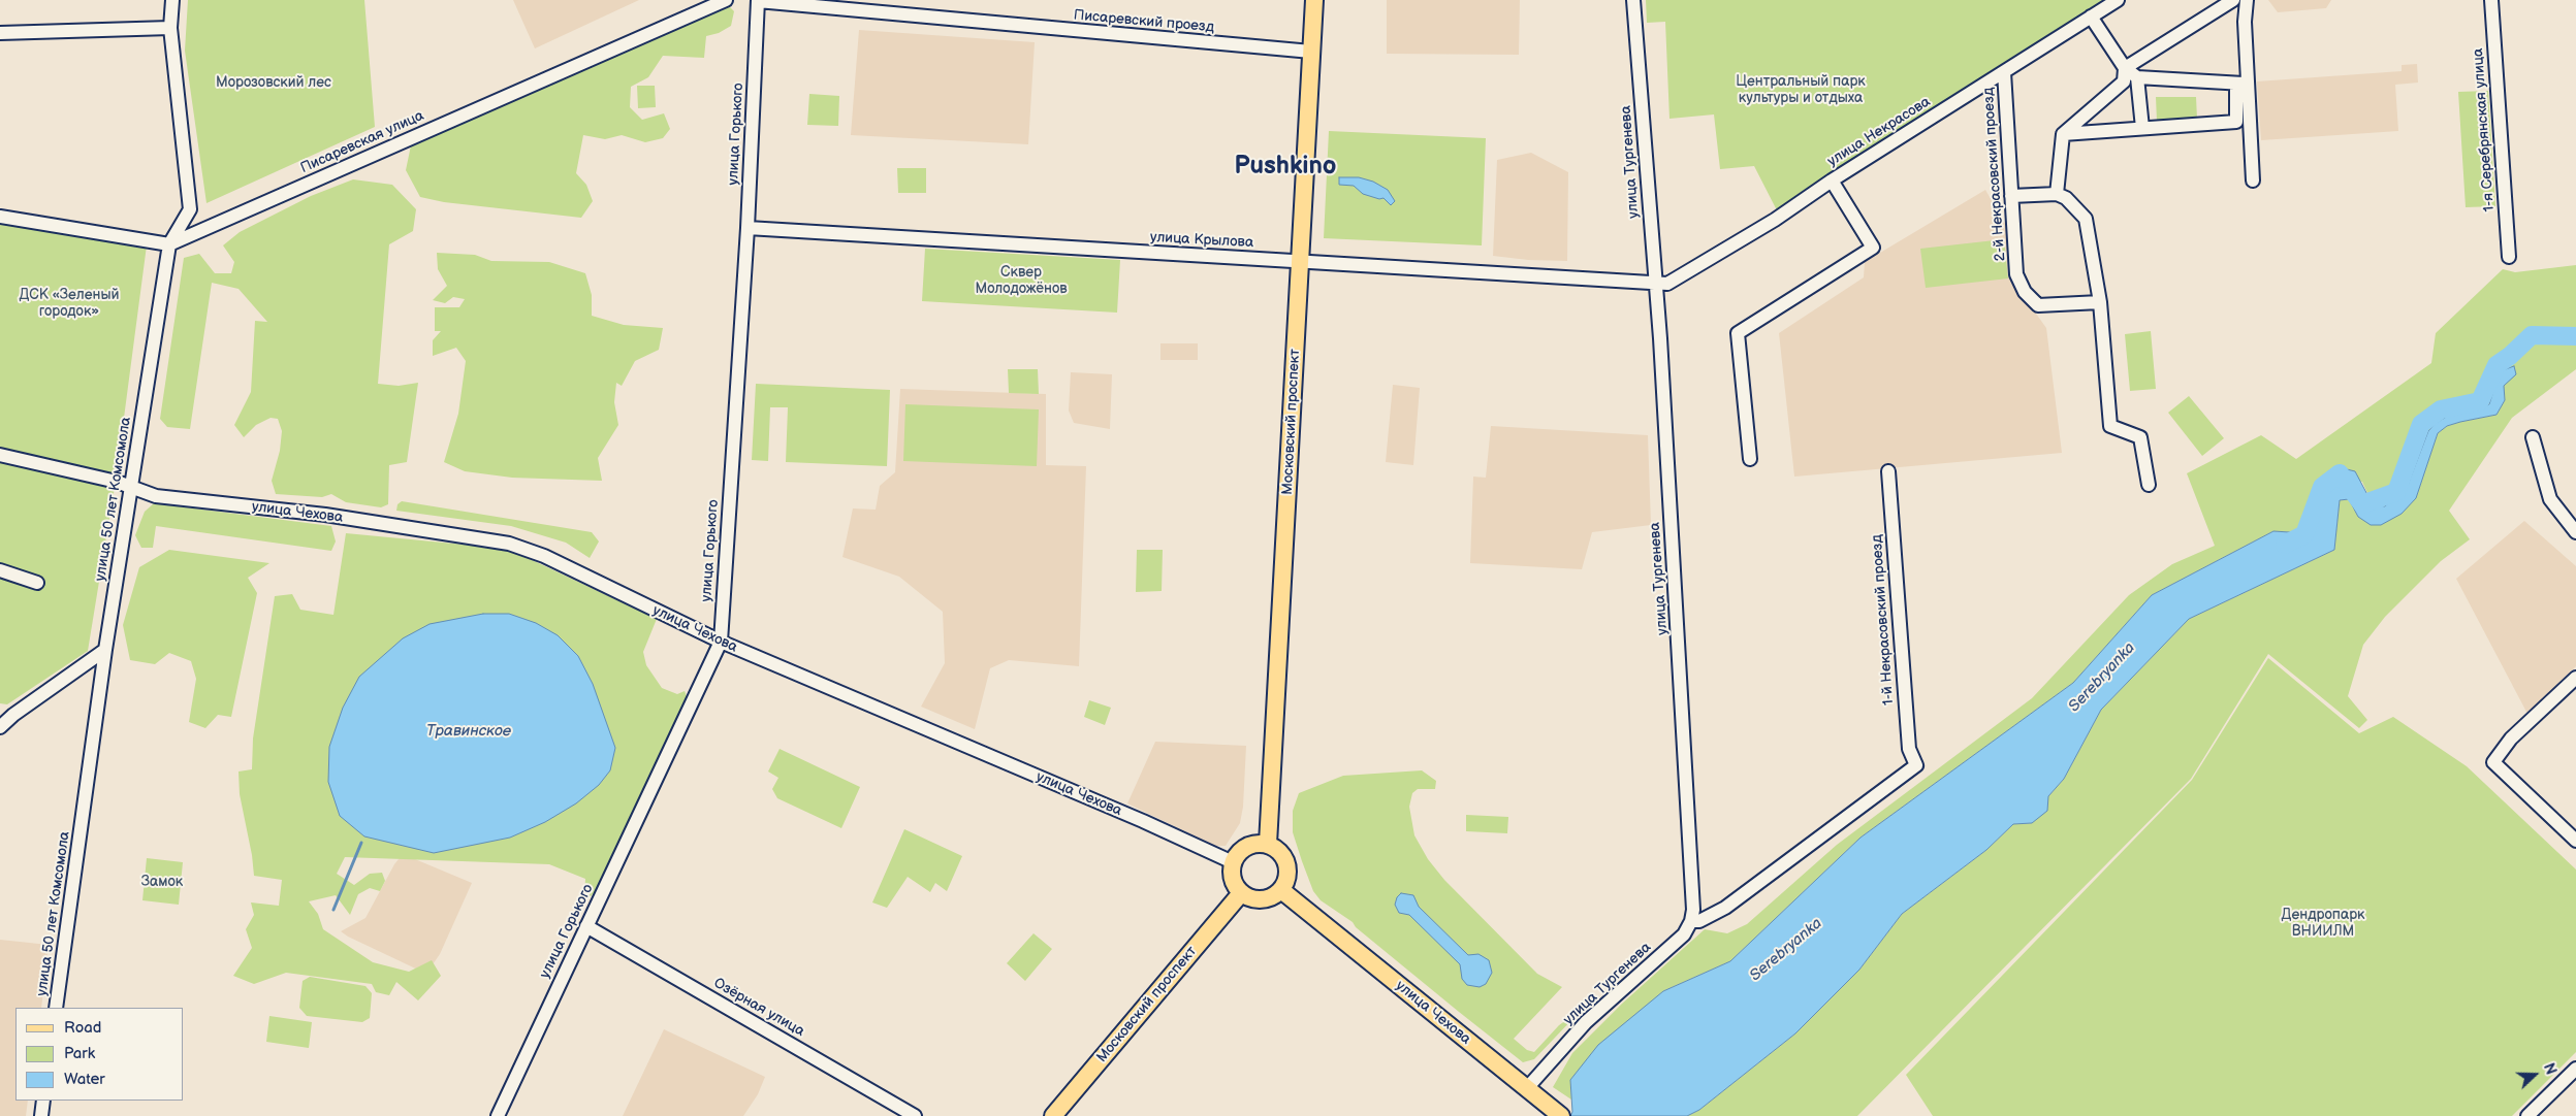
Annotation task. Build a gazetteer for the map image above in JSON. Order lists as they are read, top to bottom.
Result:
{
  "streets": {
    "main road": ["Московский проспект", "улица Чехова"],
    "street": [
      "Писаревский проезд",
      "1-я Серебрянская улица",
      "улица Некрасова",
      "улица Горького",
      "Писаревская улица",
      "улица Тургенева",
      "2-й Некрасовский проезд",
      "улица Крылова",
      "улица 50 лет Комсомола",
      "1-й Некрасовский проезд",
      "Озёрная улица"
    ]
  },
  "crossings": [
    ["Писаревский проезд", "улица Горького"],
    ["Писаревский проезд", "Московский проспект"],
    ["улица Некрасова", "улица Тургенева"],
    ["улица Некрасова", "2-й Некрасовский проезд"],
    ["улица Некрасова", "улица Крылова"],
    ["улица Горького", "улица Крылова"],
    ["улица Горького", "улица Чехова"],
    ["улица Горького", "Озёрная улица"],
    ["Писаревская улица", "улица 50 лет Комсомола"],
    ["улица Тургенева", "улица Крылова"],
    ["улица Тургенева", "улица Чехова"],
    ["улица Тургенева", "1-й Некрасовский проезд"],
    ["улица Крылова", "Московский проспект"],
    ["Московский проспект", "улица Чехова"],
    ["улица 50 лет Комсомола", "улица Чехова"]
  ],
  "districts": ["Pushkino"],
  "water": ["Serebryanka", "Травинское"],
  "parks": [
    "Центральный парк культуры и отдыха",
    "Морозовский лес",
    "Сквер Молодожёнов",
    "ДСК «Зеленый городок»",
    "Замок",
    "Дендропарк ВНИИЛМ"
  ],
  "legend": ["Road", "Park", "Water"],
  "north": "right"
}
